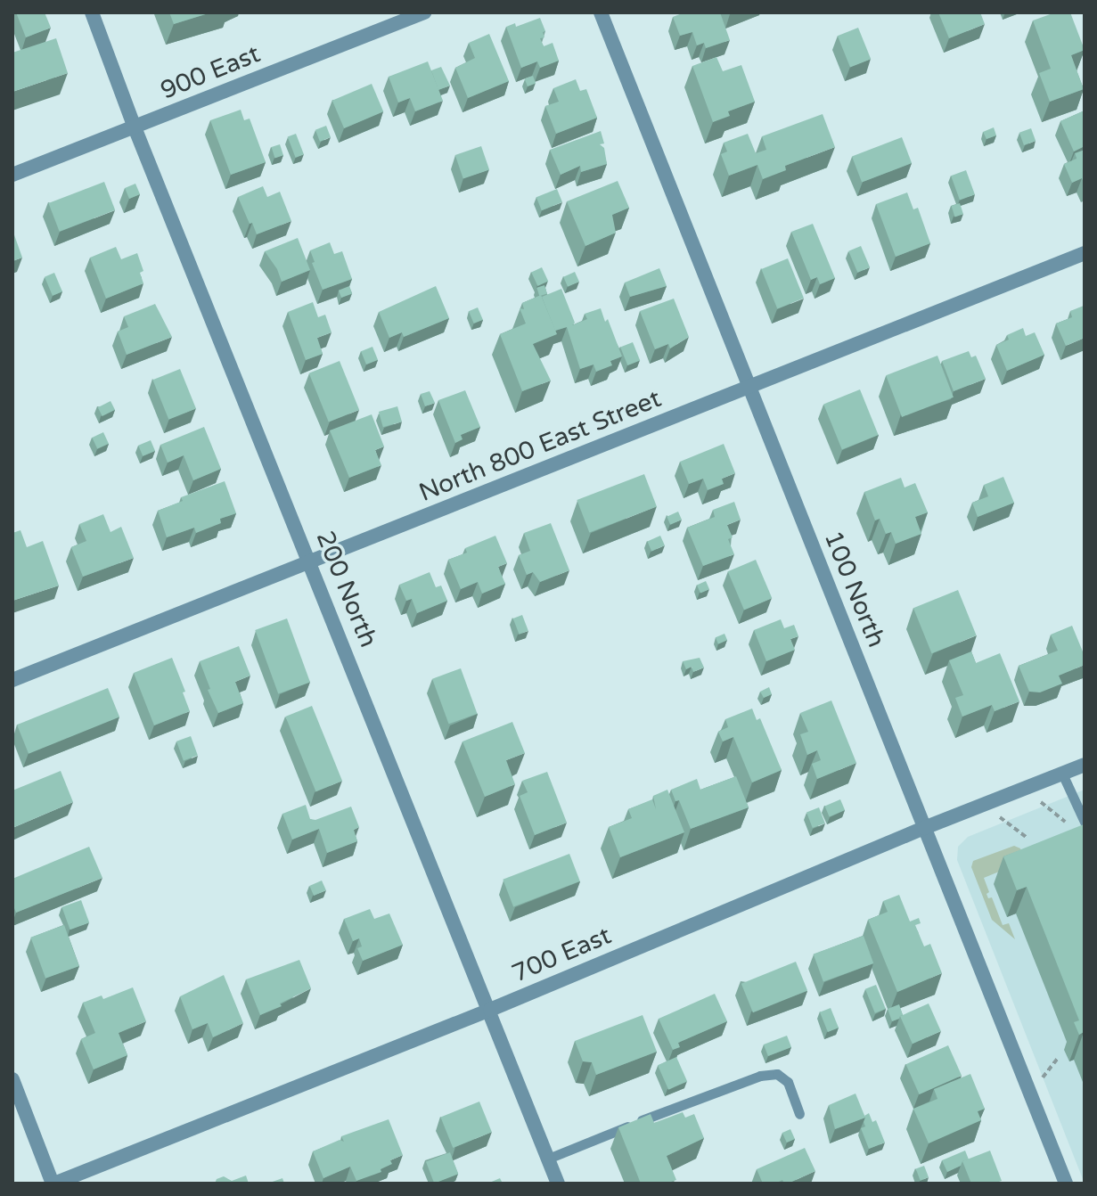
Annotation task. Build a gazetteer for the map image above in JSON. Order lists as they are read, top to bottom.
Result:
{
  "streets": {
    "street": [
      "900 East",
      "North 800 East Street",
      "200 North",
      "100 North",
      "700 East"
    ]
  },
  "crossings": [
    ["900 East", "200 North"],
    ["North 800 East Street", "200 North"],
    ["North 800 East Street", "100 North"],
    ["200 North", "700 East"],
    ["100 North", "700 East"]
  ]
}
